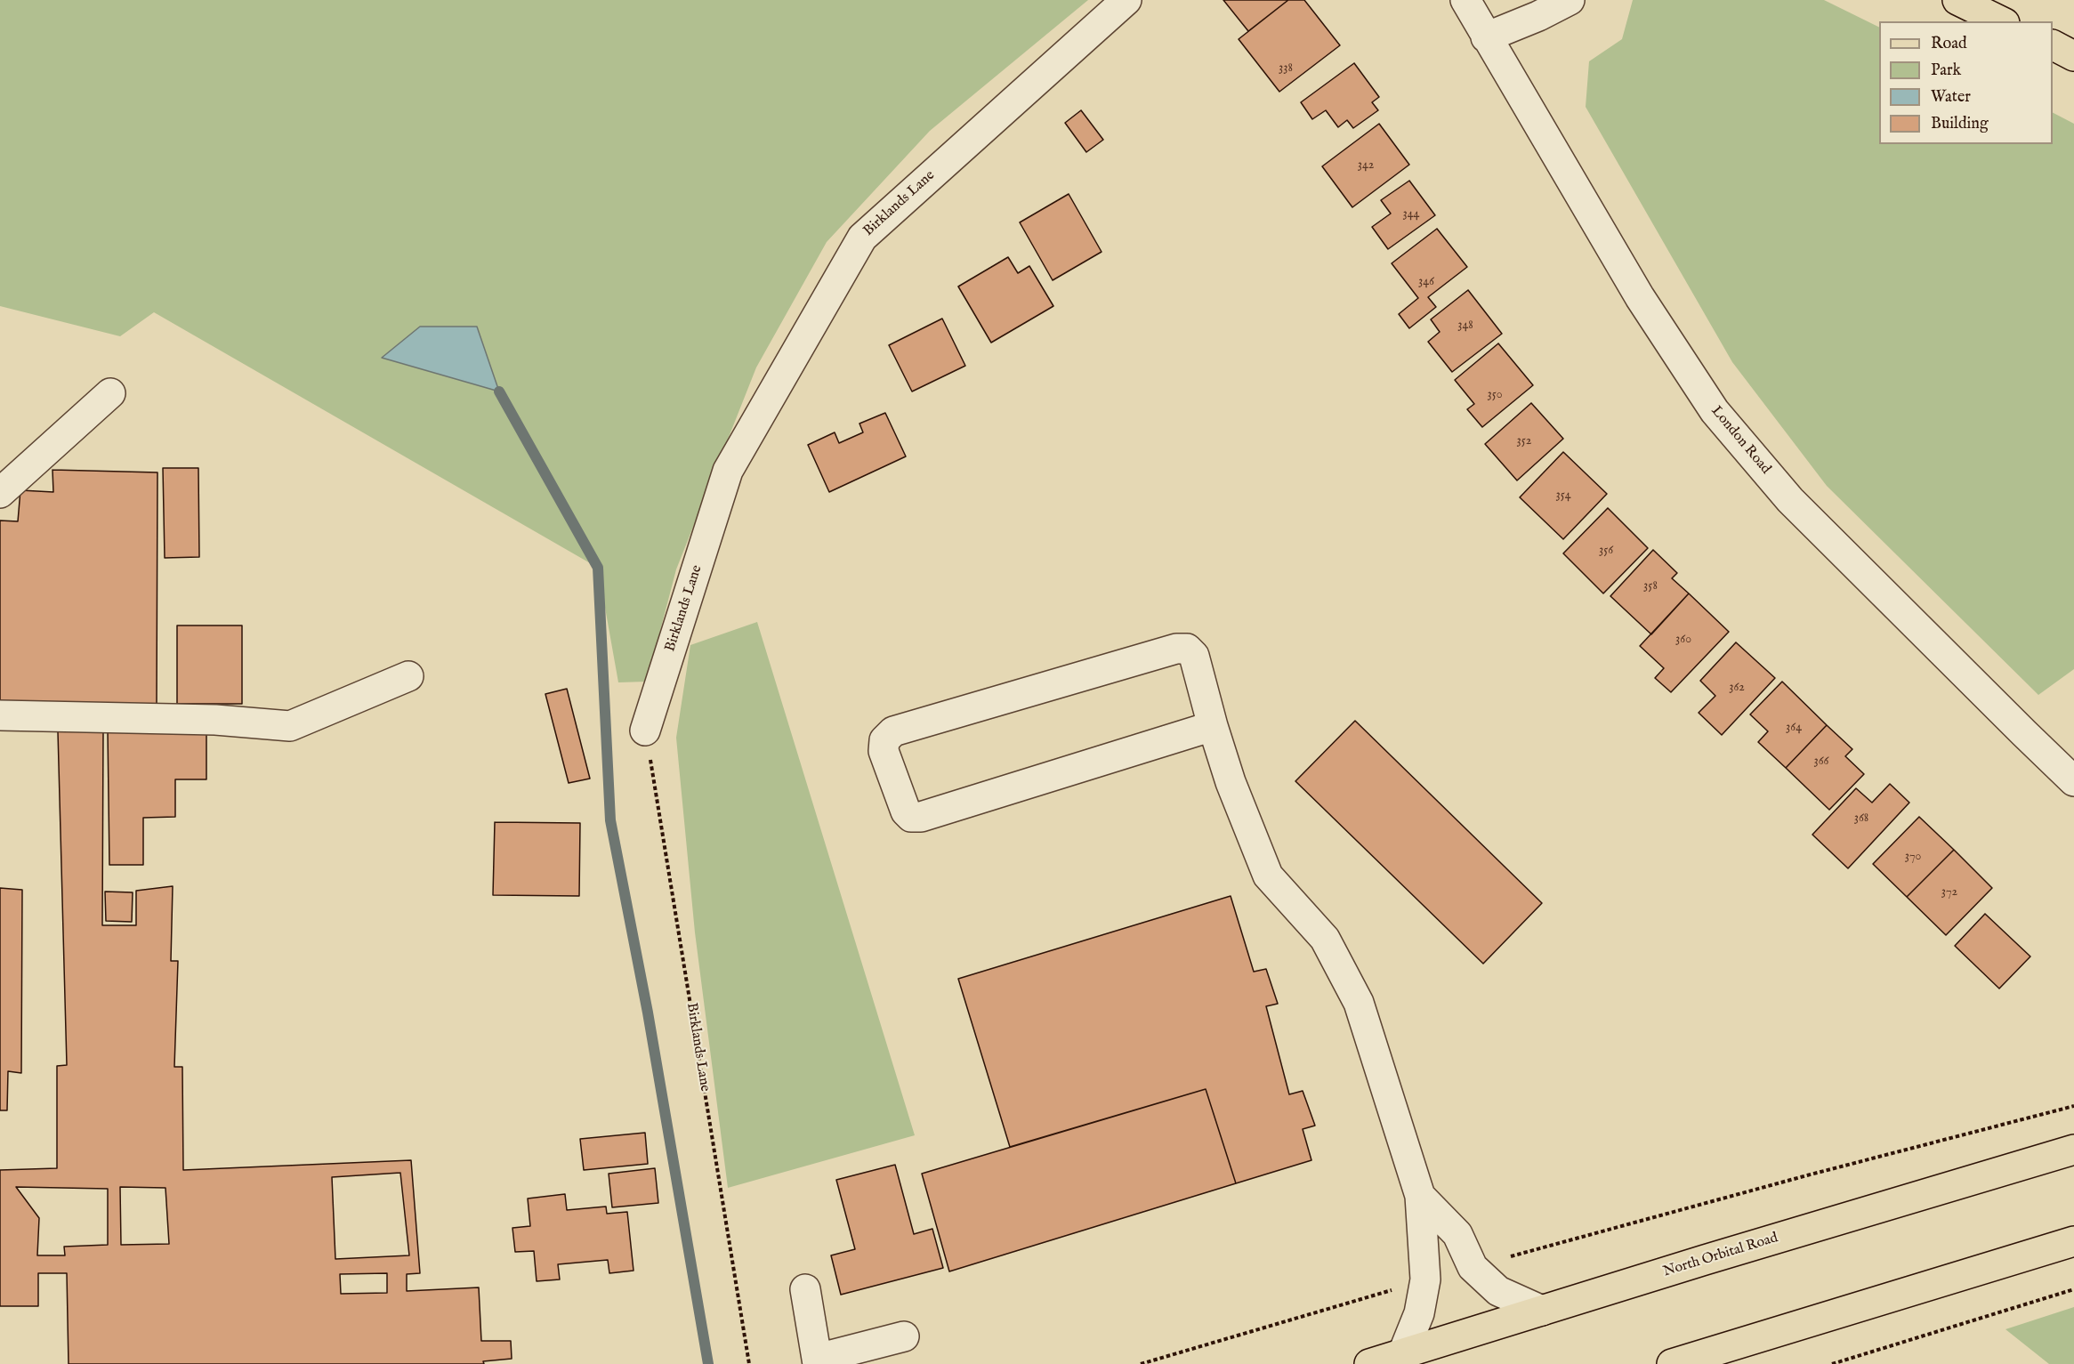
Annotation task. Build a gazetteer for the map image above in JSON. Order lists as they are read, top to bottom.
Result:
{
  "streets": {
    "main road": ["North Orbital Road"],
    "street": ["Birklands Lane", "London Road"]
  },
  "house_numbers": [
    "338",
    "342",
    "344",
    "346",
    "348",
    "350",
    "352",
    "354",
    "356",
    "358",
    "360",
    "362",
    "364",
    "366",
    "368",
    "370",
    "372"
  ],
  "legend": [
    "Road",
    "Park",
    "Water",
    "Building"
  ]
}
